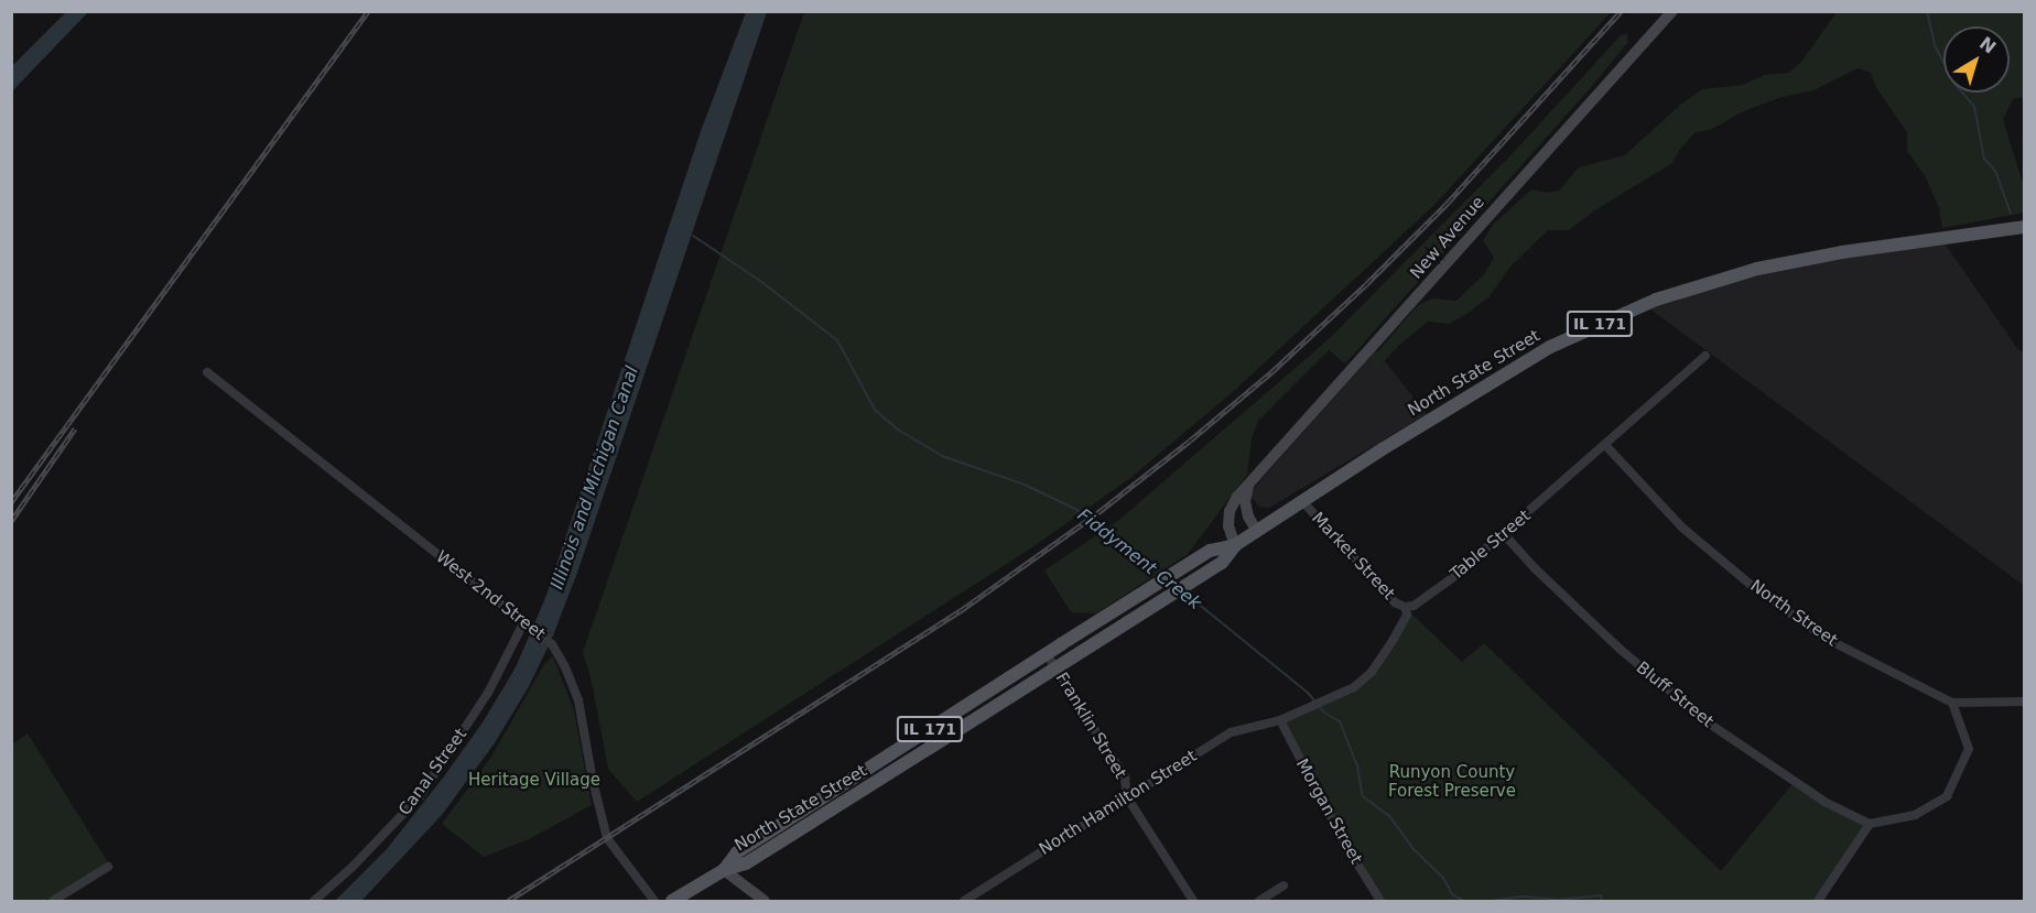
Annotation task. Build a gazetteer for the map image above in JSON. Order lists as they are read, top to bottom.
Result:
{
  "streets": {
    "main road": ["New Avenue", "IL 171", "North State Street"],
    "street": [
      "Table Street",
      "Market Street",
      "West 2nd Street",
      "North Street",
      "Bluff Street",
      "Franklin Street",
      "Canal Street",
      "North Hamilton Street",
      "Morgan Street"
    ]
  },
  "crossings": [
    ["New Avenue", "North State Street"],
    ["IL 171", "North State Street"],
    ["North State Street", "Market Street"],
    ["North State Street", "Franklin Street"],
    ["Table Street", "Market Street"],
    ["Table Street", "North Street"],
    ["Table Street", "Bluff Street"],
    ["West 2nd Street", "Canal Street"],
    ["Franklin Street", "North Hamilton Street"],
    ["North Hamilton Street", "Morgan Street"]
  ],
  "water": ["Illinois and Michigan Canal", "Fiddyment Creek"],
  "parks": ["Runyon County Forest Preserve", "Heritage Village"],
  "north": "top right"
}
